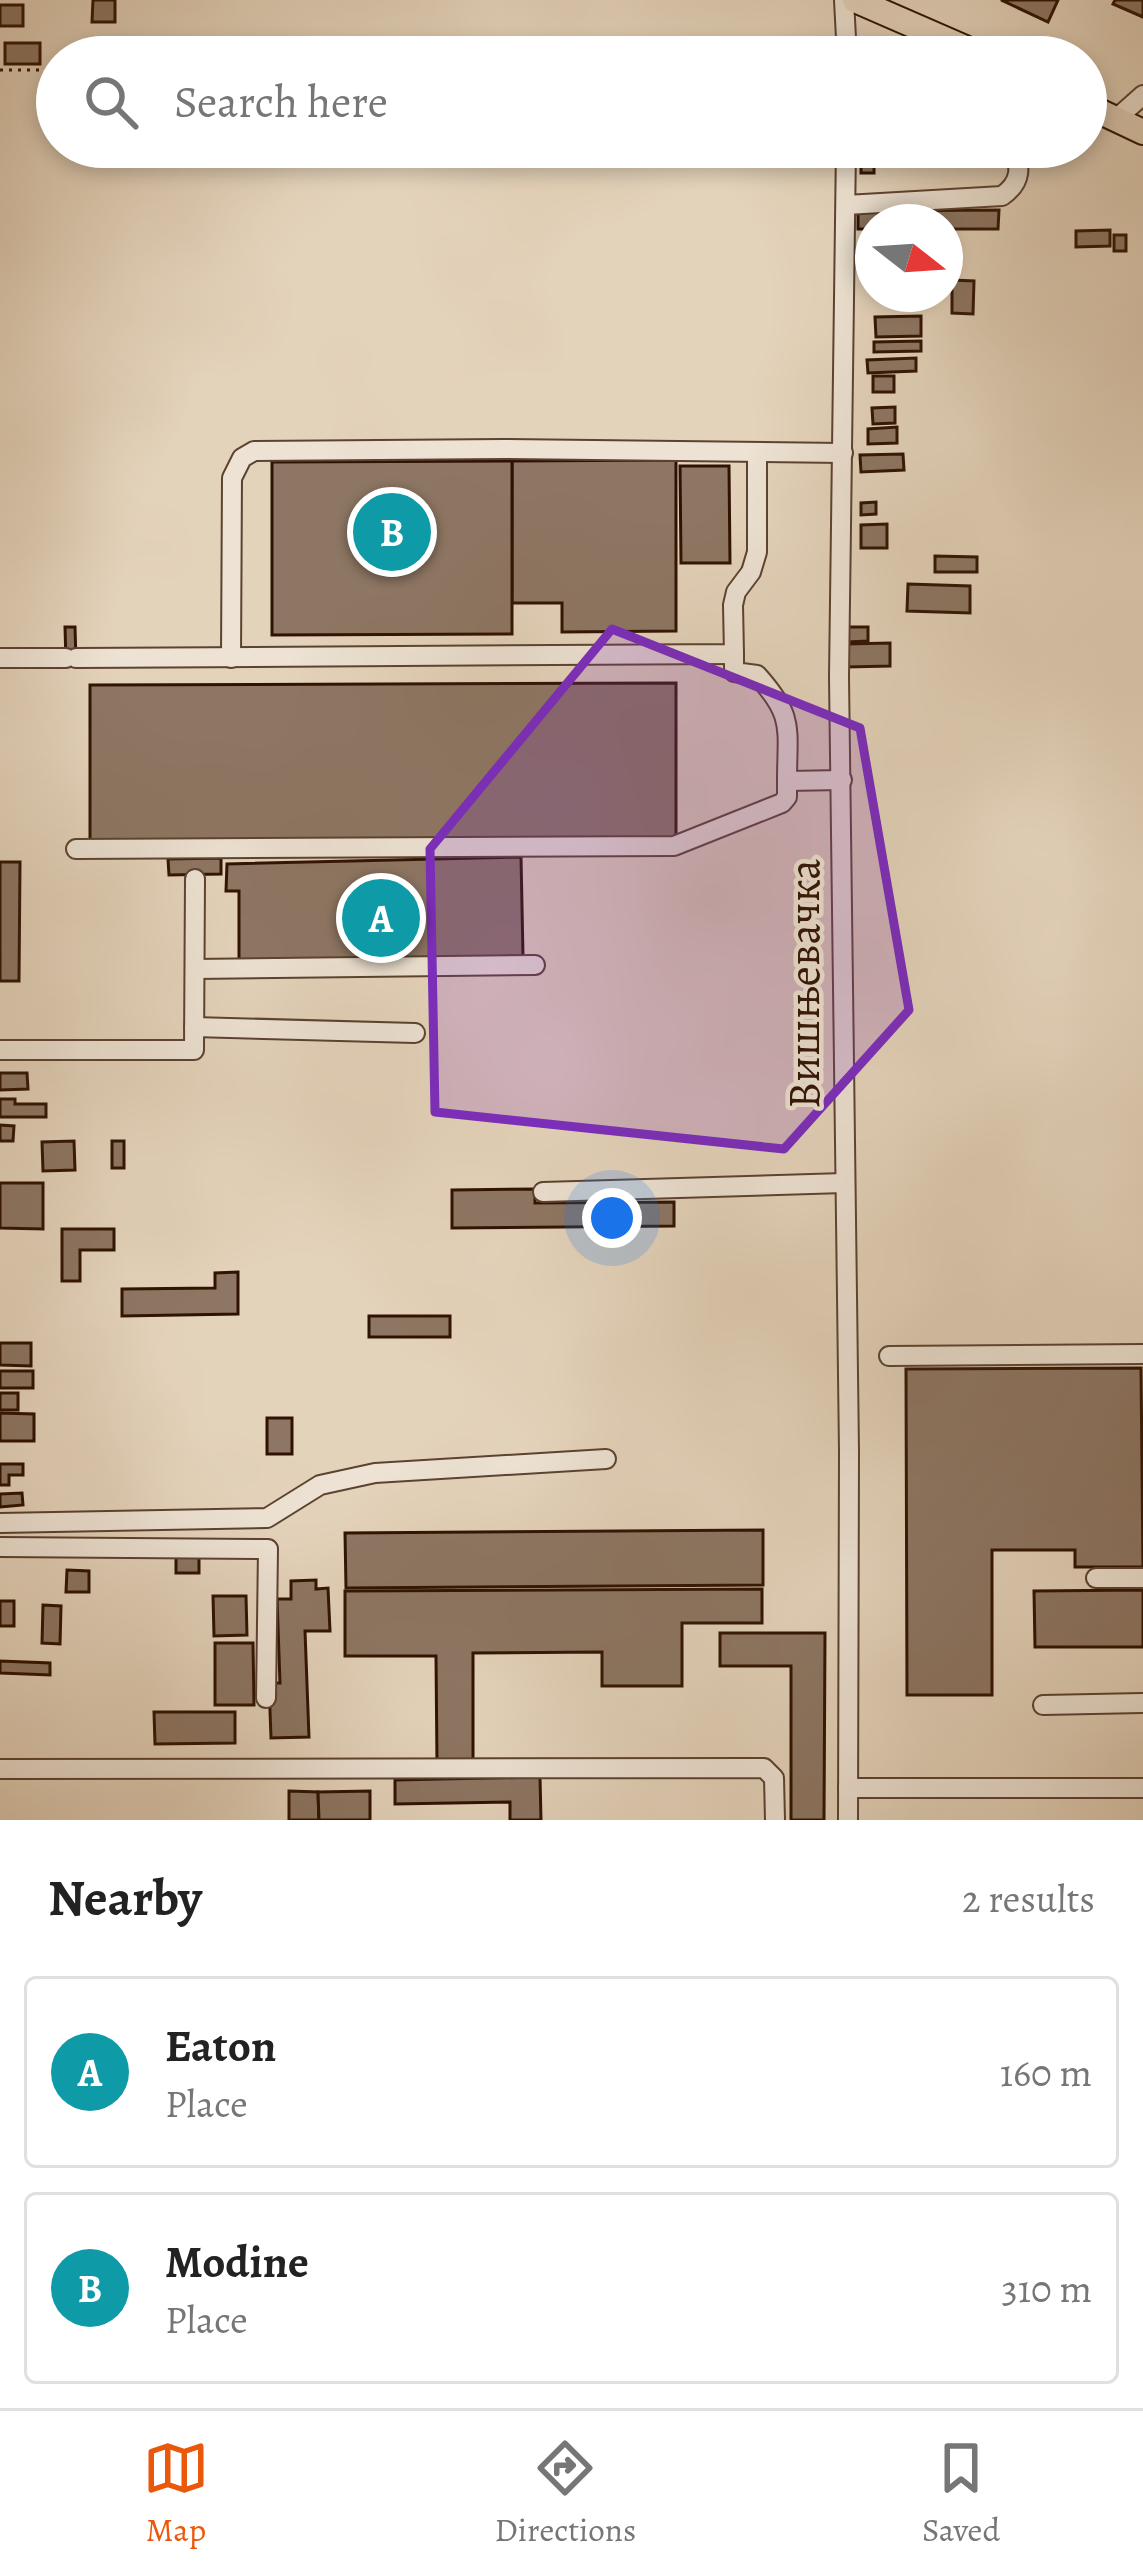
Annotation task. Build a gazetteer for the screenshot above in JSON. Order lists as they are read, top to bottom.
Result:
{
  "streets": {
    "street": ["Вишњевачка"]
  },
  "north": "right",
  "page": {
    "search": "Search here",
    "pins": ["B", "A"],
    "heading": ["Nearby", "2 results"],
    "list": [
      {
        "mark": "A",
        "name": "Eaton",
        "note": "Place",
        "value": "160 m"
      },
      {
        "mark": "B",
        "name": "Modine",
        "note": "Place",
        "value": "310 m"
      }
    ],
    "nav": ["Map", "Directions", "Saved"]
  }
}
